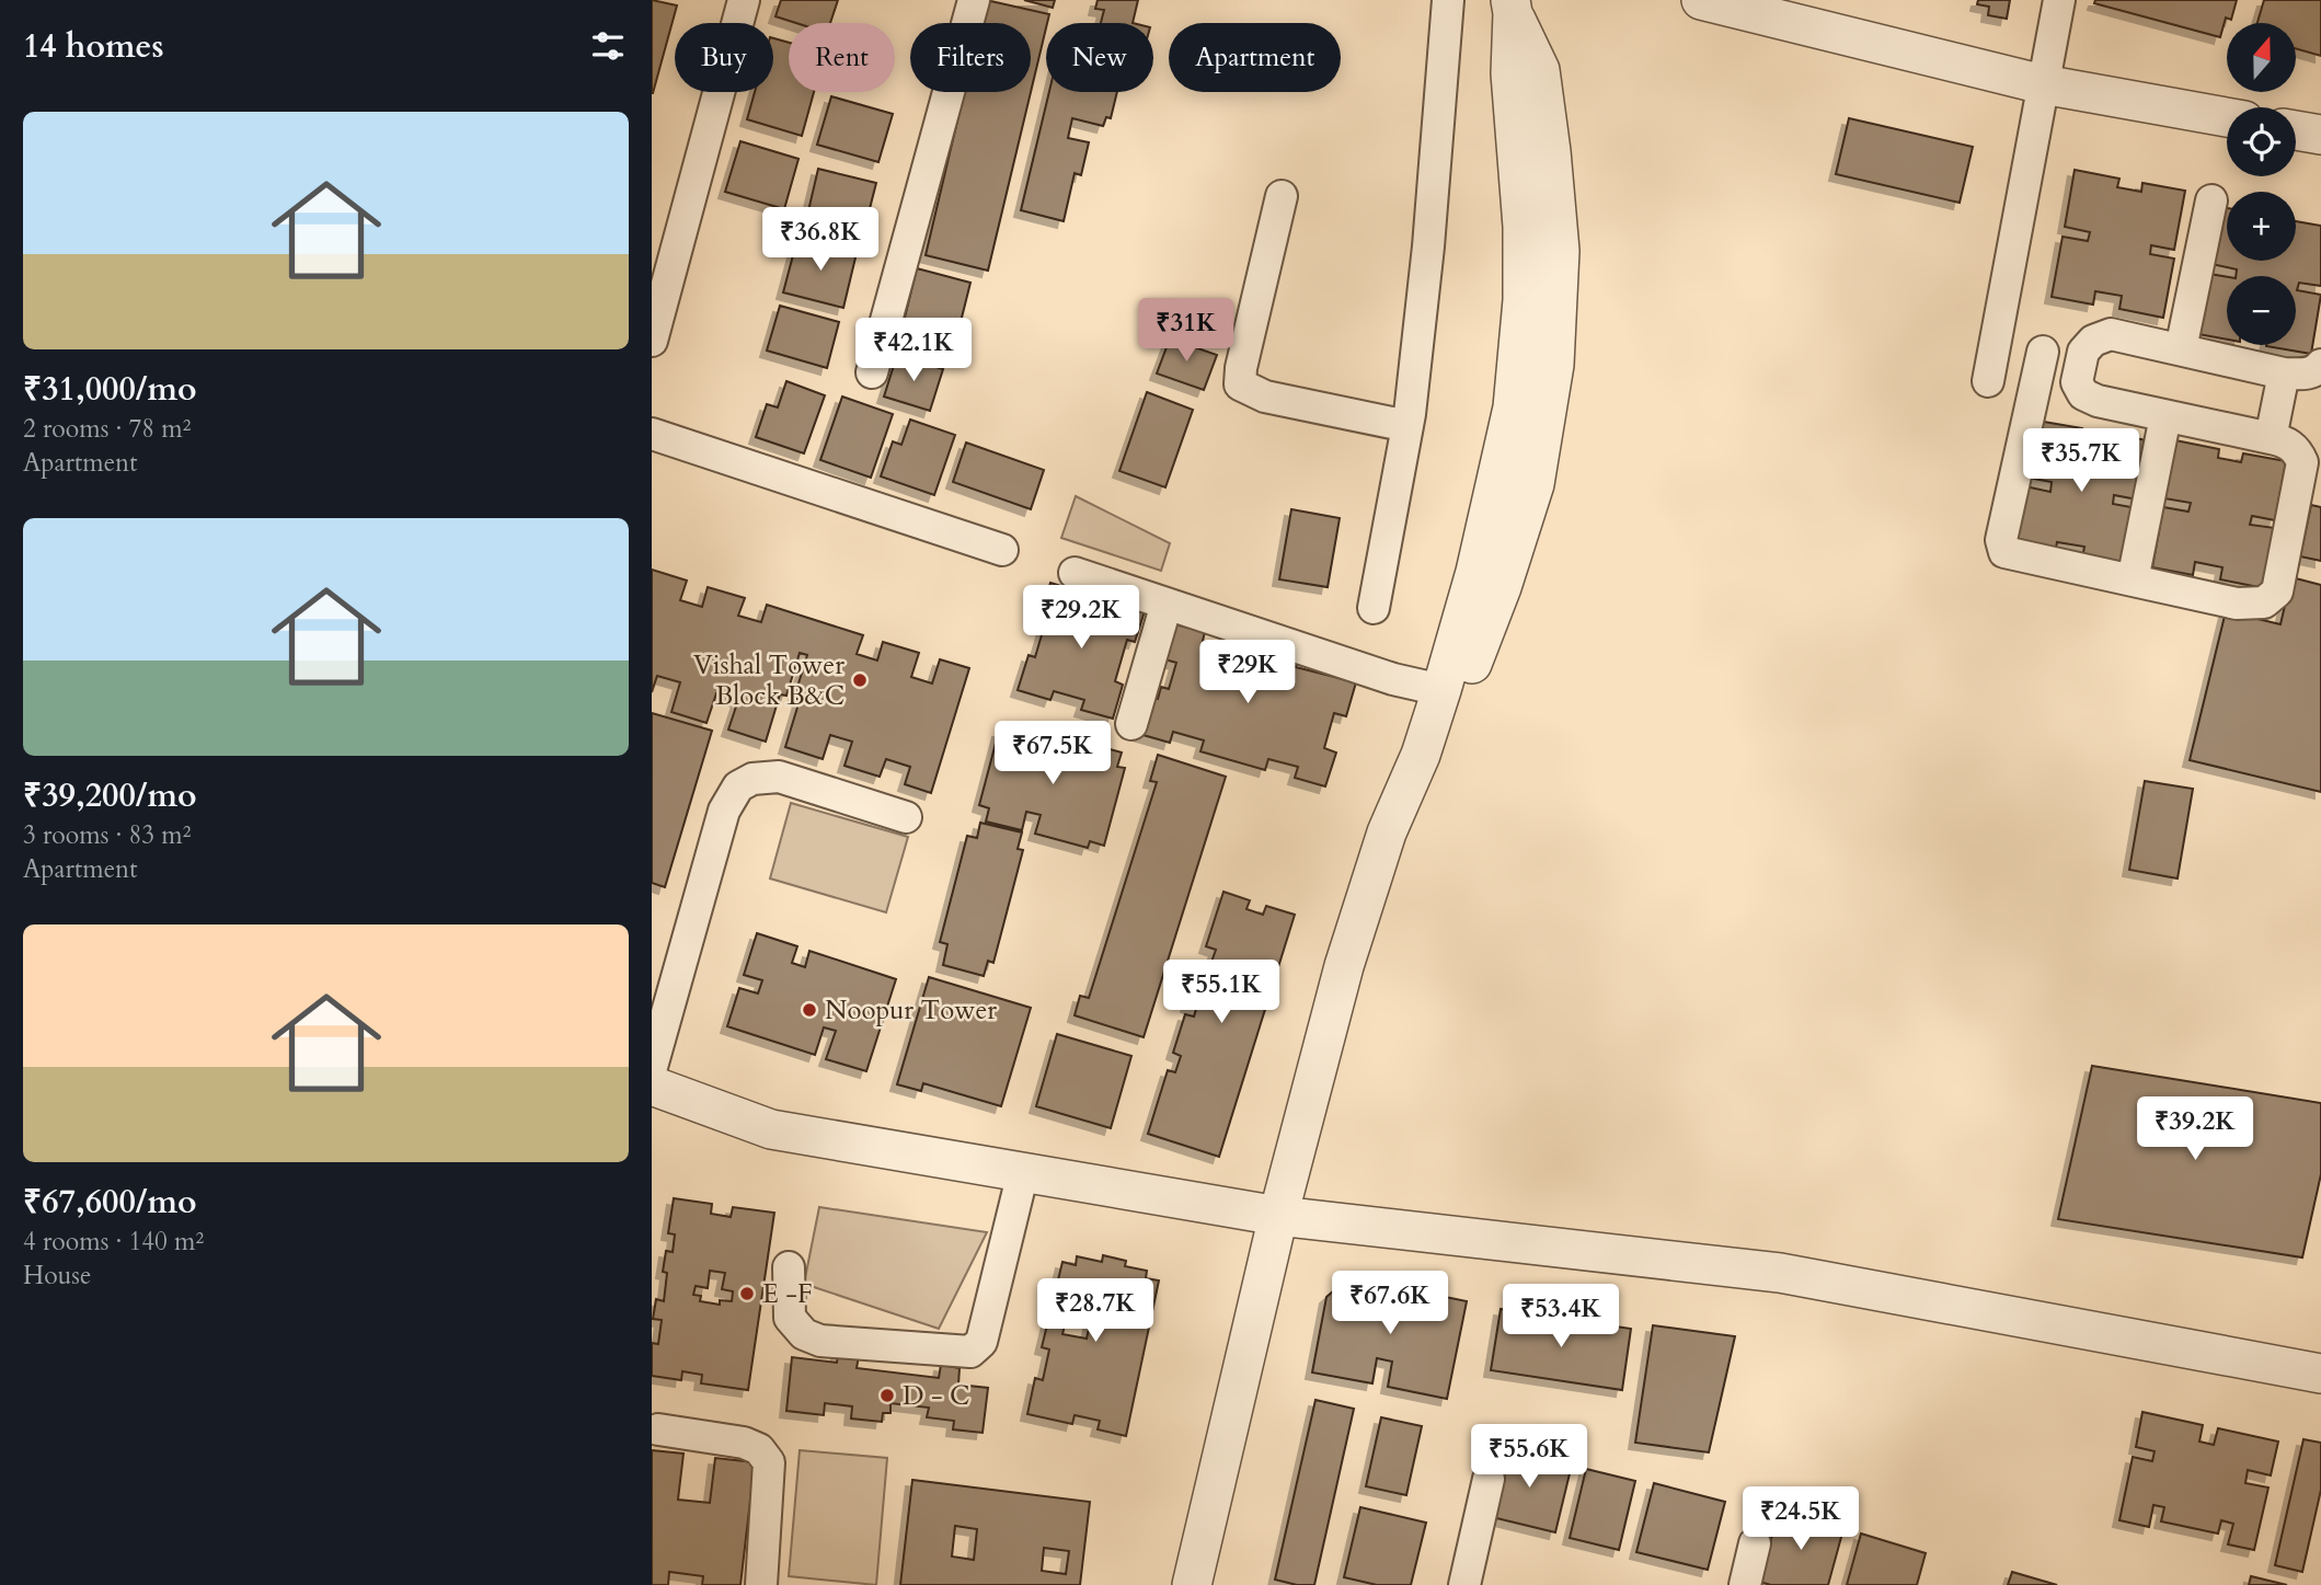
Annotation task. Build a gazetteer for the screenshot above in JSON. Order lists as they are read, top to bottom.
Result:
{
  "places": [
    "Vishal Tower Block B&C",
    "Noopur Tower",
    "E -F",
    "D - C"
  ],
  "north": "top",
  "page": {
    "heading": "14 homes",
    "map_buttons": ["+", "−"],
    "chip": [
      "Buy",
      "Rent",
      "Filters",
      "New",
      "Apartment"
    ],
    "list": [
      {
        "name": "₹31,000/mo",
        "note": "2 rooms · 78 m² · Apartment"
      },
      {
        "name": "₹39,200/mo",
        "note": "3 rooms · 83 m² · Apartment"
      },
      {
        "name": "₹67,600/mo",
        "note": "4 rooms · 140 m² · House"
      }
    ],
    "price": [
      "₹36.8K",
      "₹31K",
      "₹42.1K",
      "₹35.7K",
      "₹29.2K",
      "₹29K",
      "₹67.5K",
      "₹55.1K",
      "₹39.2K",
      "₹67.6K",
      "₹28.7K",
      "₹53.4K",
      "₹55.6K",
      "₹24.5K"
    ]
  }
}
